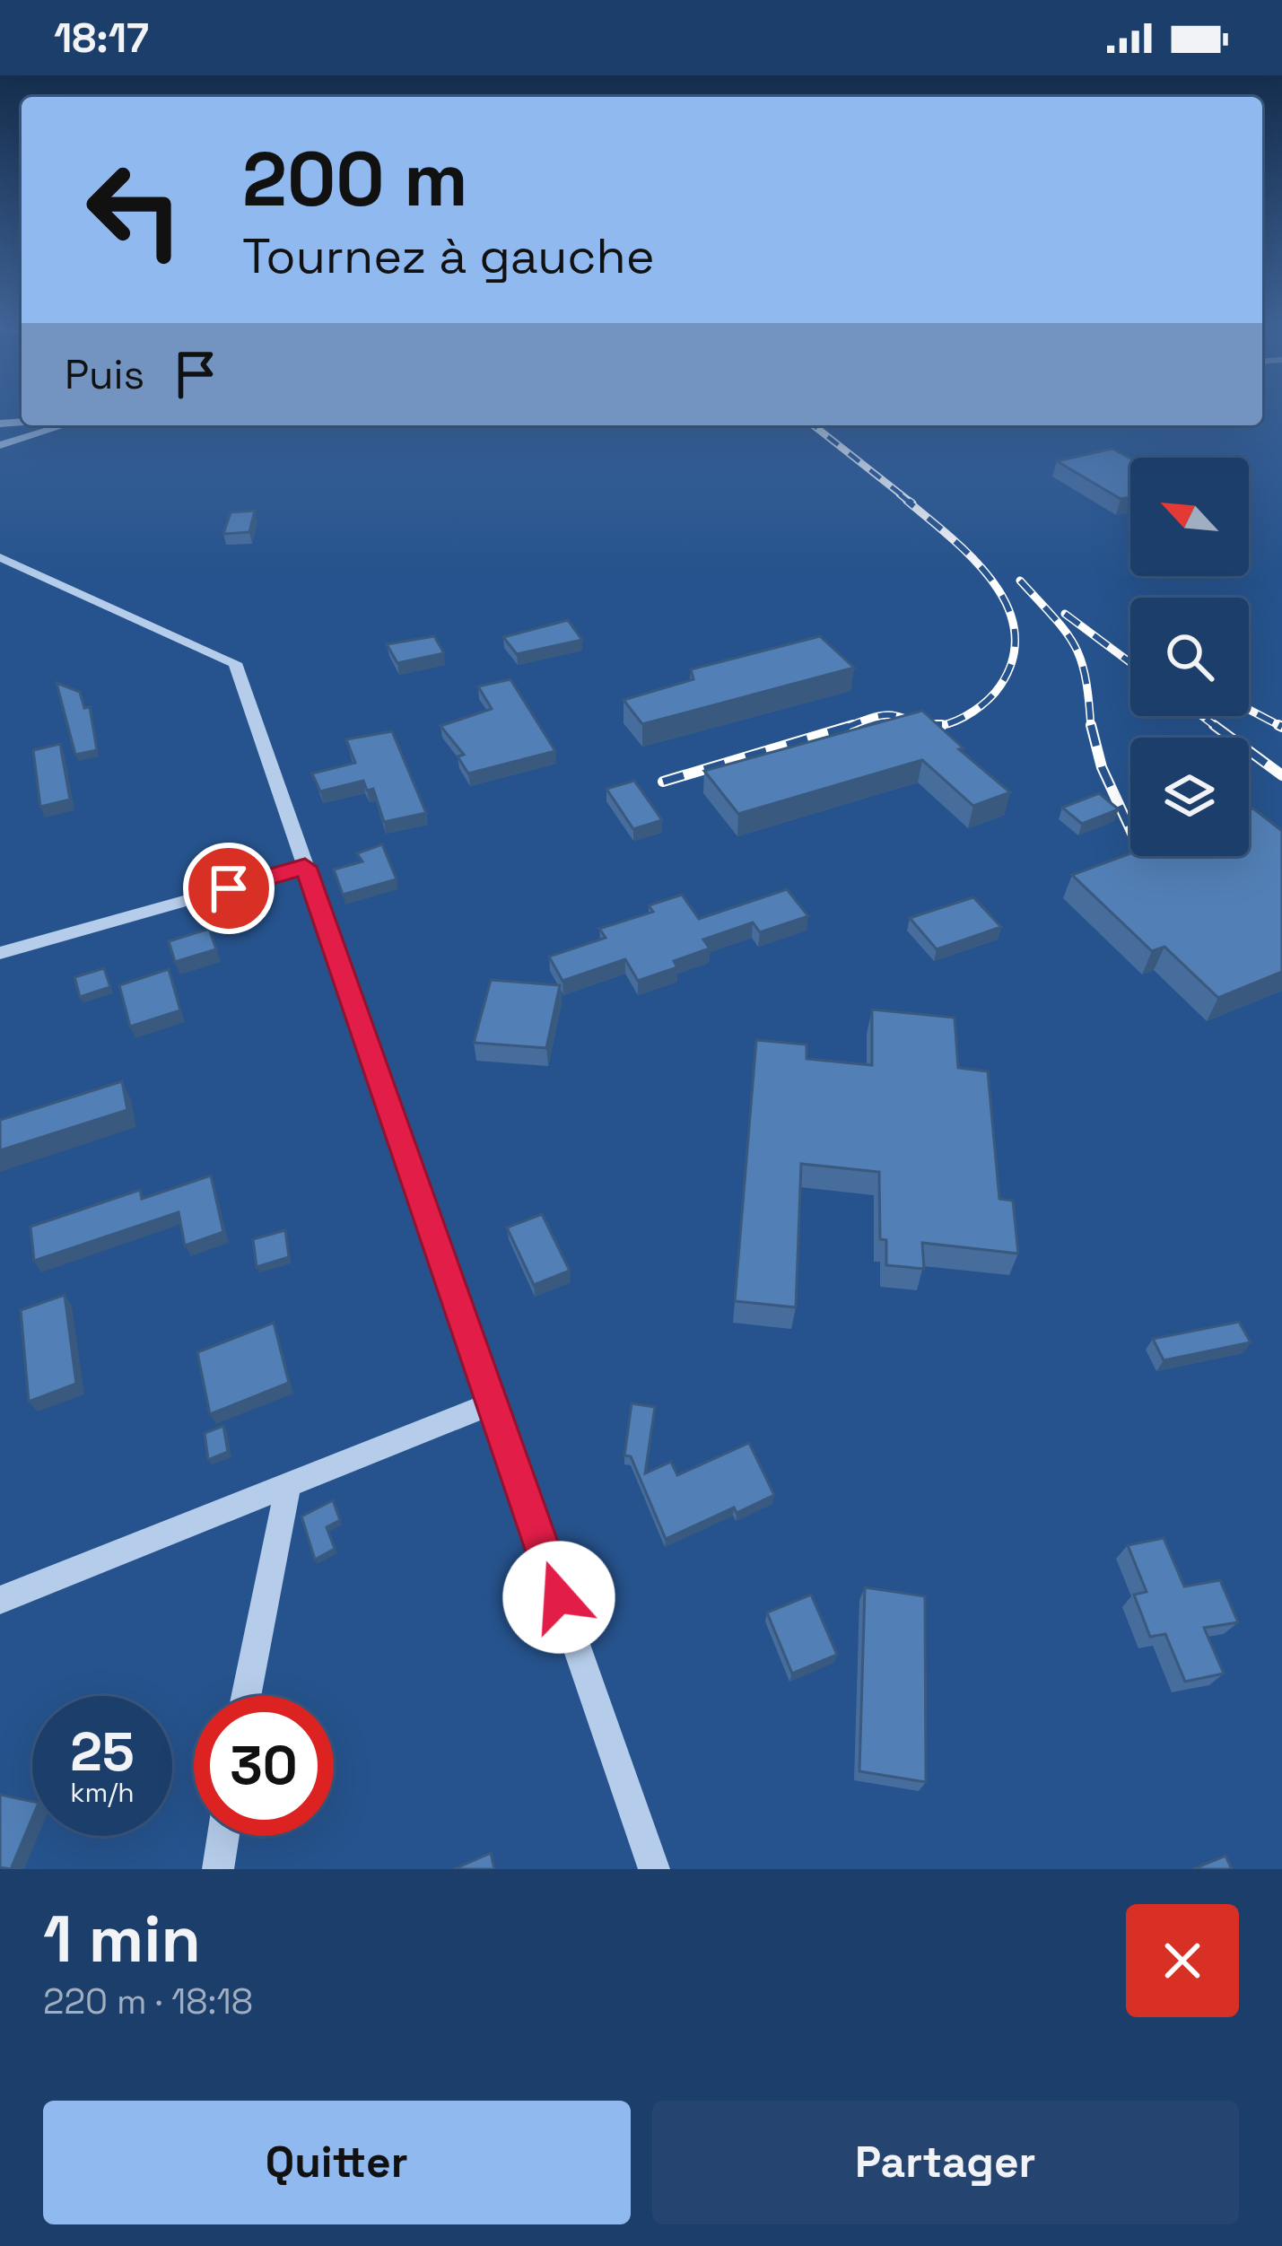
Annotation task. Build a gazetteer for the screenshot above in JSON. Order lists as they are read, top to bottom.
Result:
{
  "north": "top left",
  "page": {
    "status": "18:17",
    "turn": ["200 m", "Tournez à gauche"],
    "then": "Puis",
    "speed": "25 km/h",
    "limit": "30",
    "heading": ["1 min", "220 m · 18:18"],
    "buttons": ["Quitter", "Partager"]
  }
}
